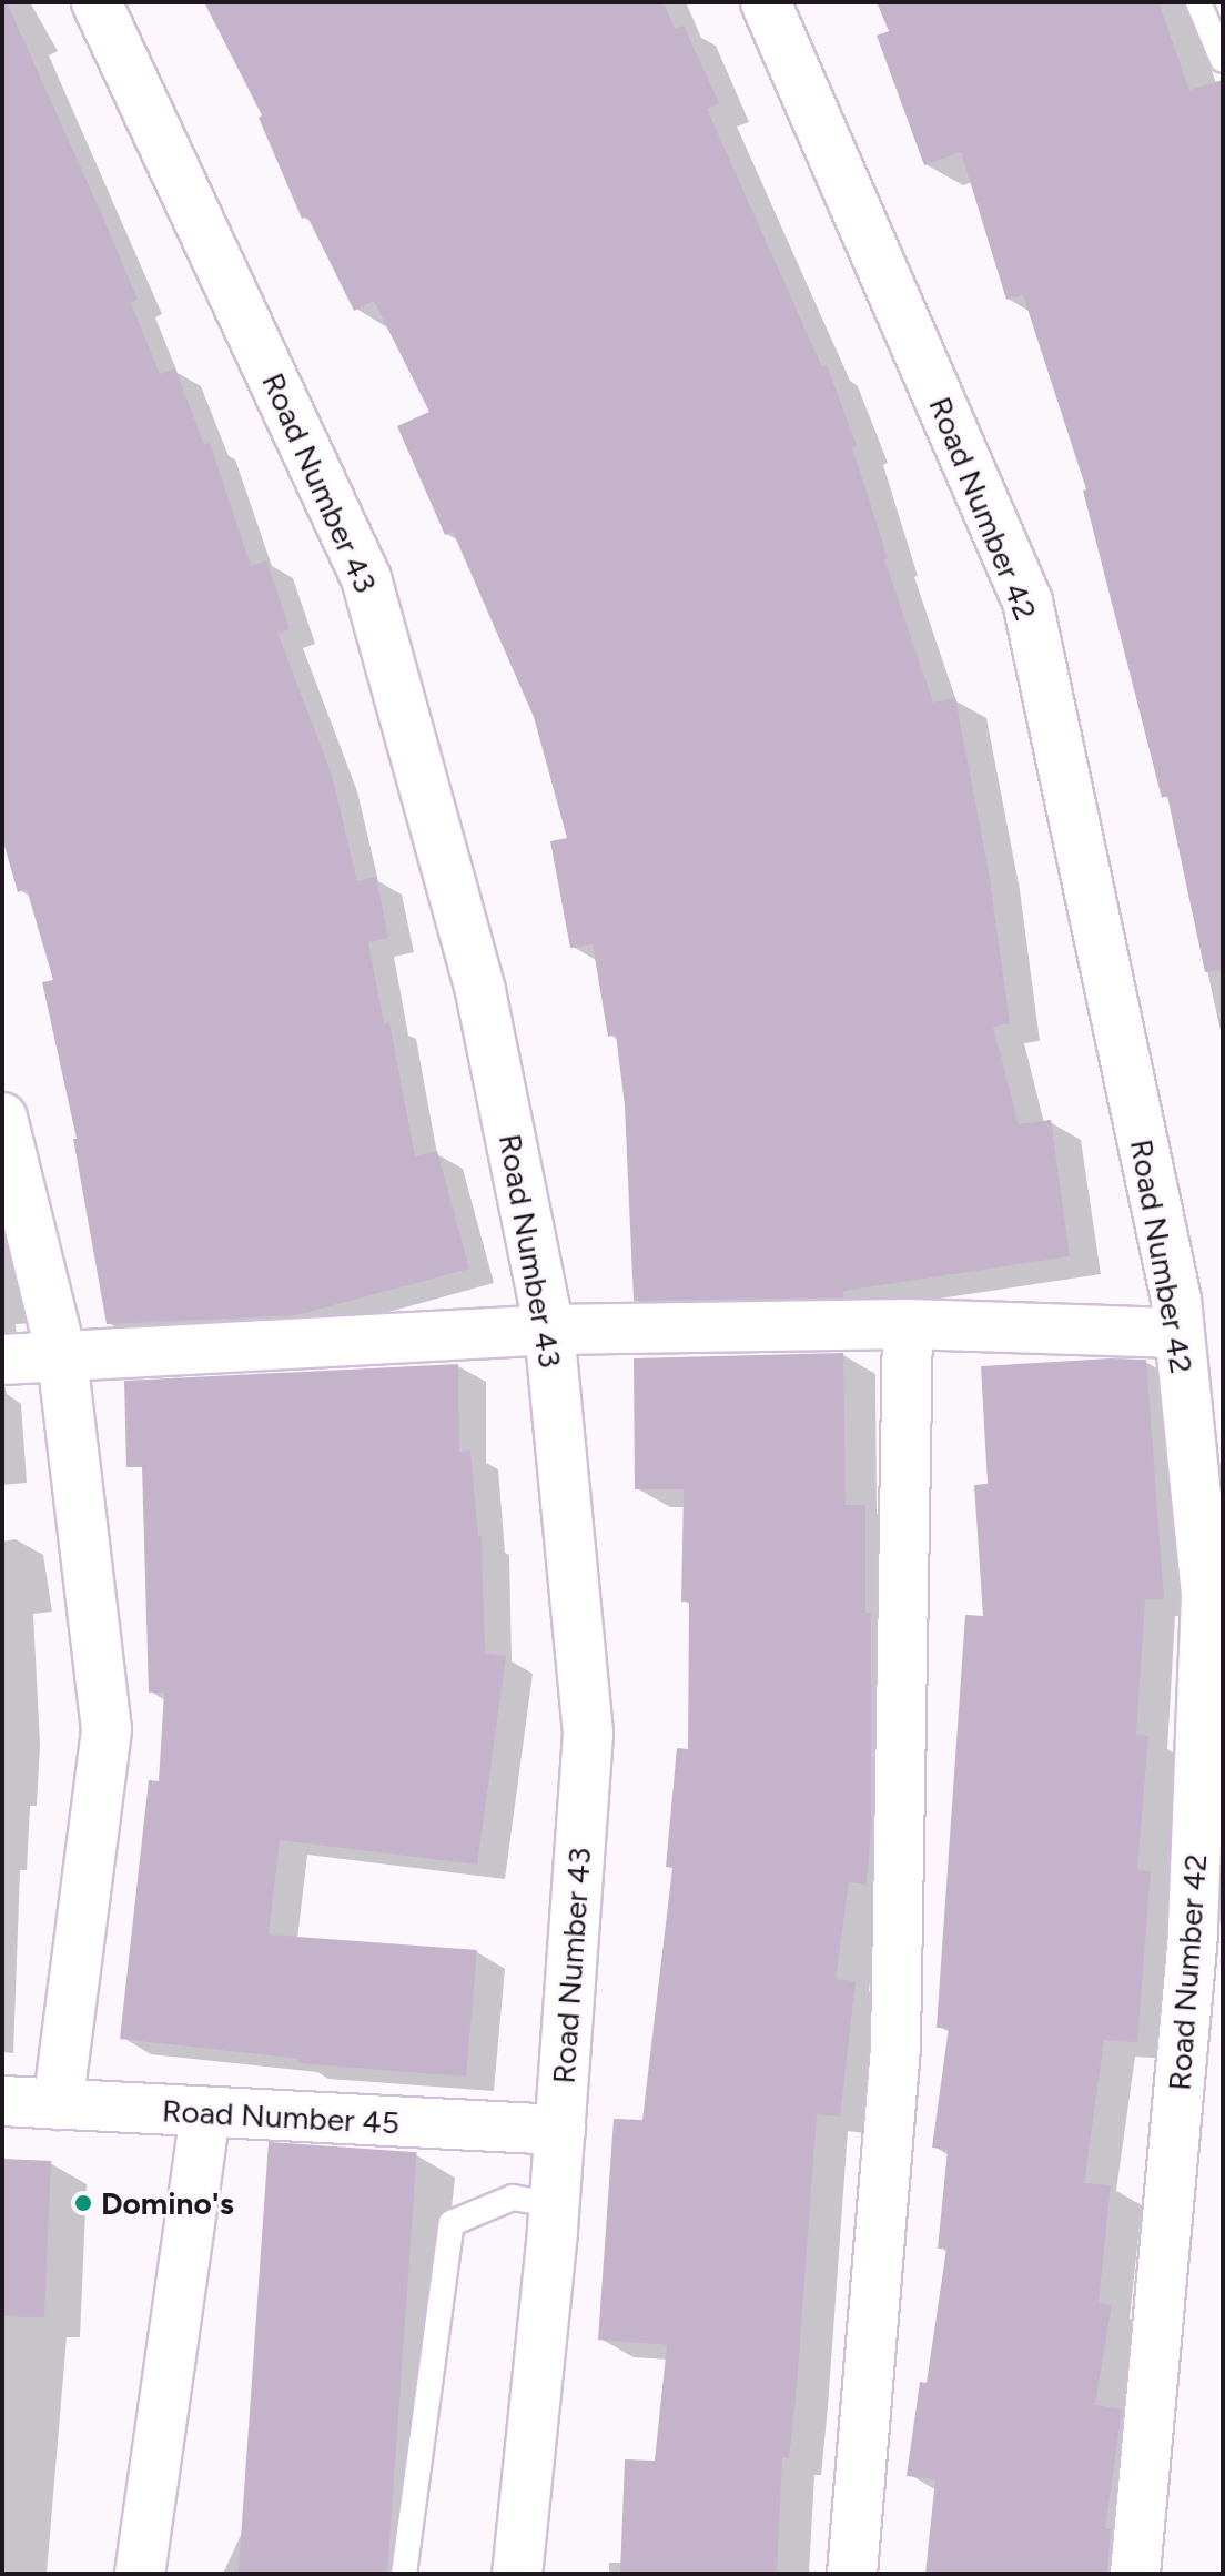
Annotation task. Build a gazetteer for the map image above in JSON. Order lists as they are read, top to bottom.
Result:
{
  "streets": {
    "street": ["Road Number 43", "Road Number 42", "Road Number 45"]
  },
  "crossings": [
    ["Road Number 43", "Road Number 45"]
  ],
  "places": ["Domino's"]
}
